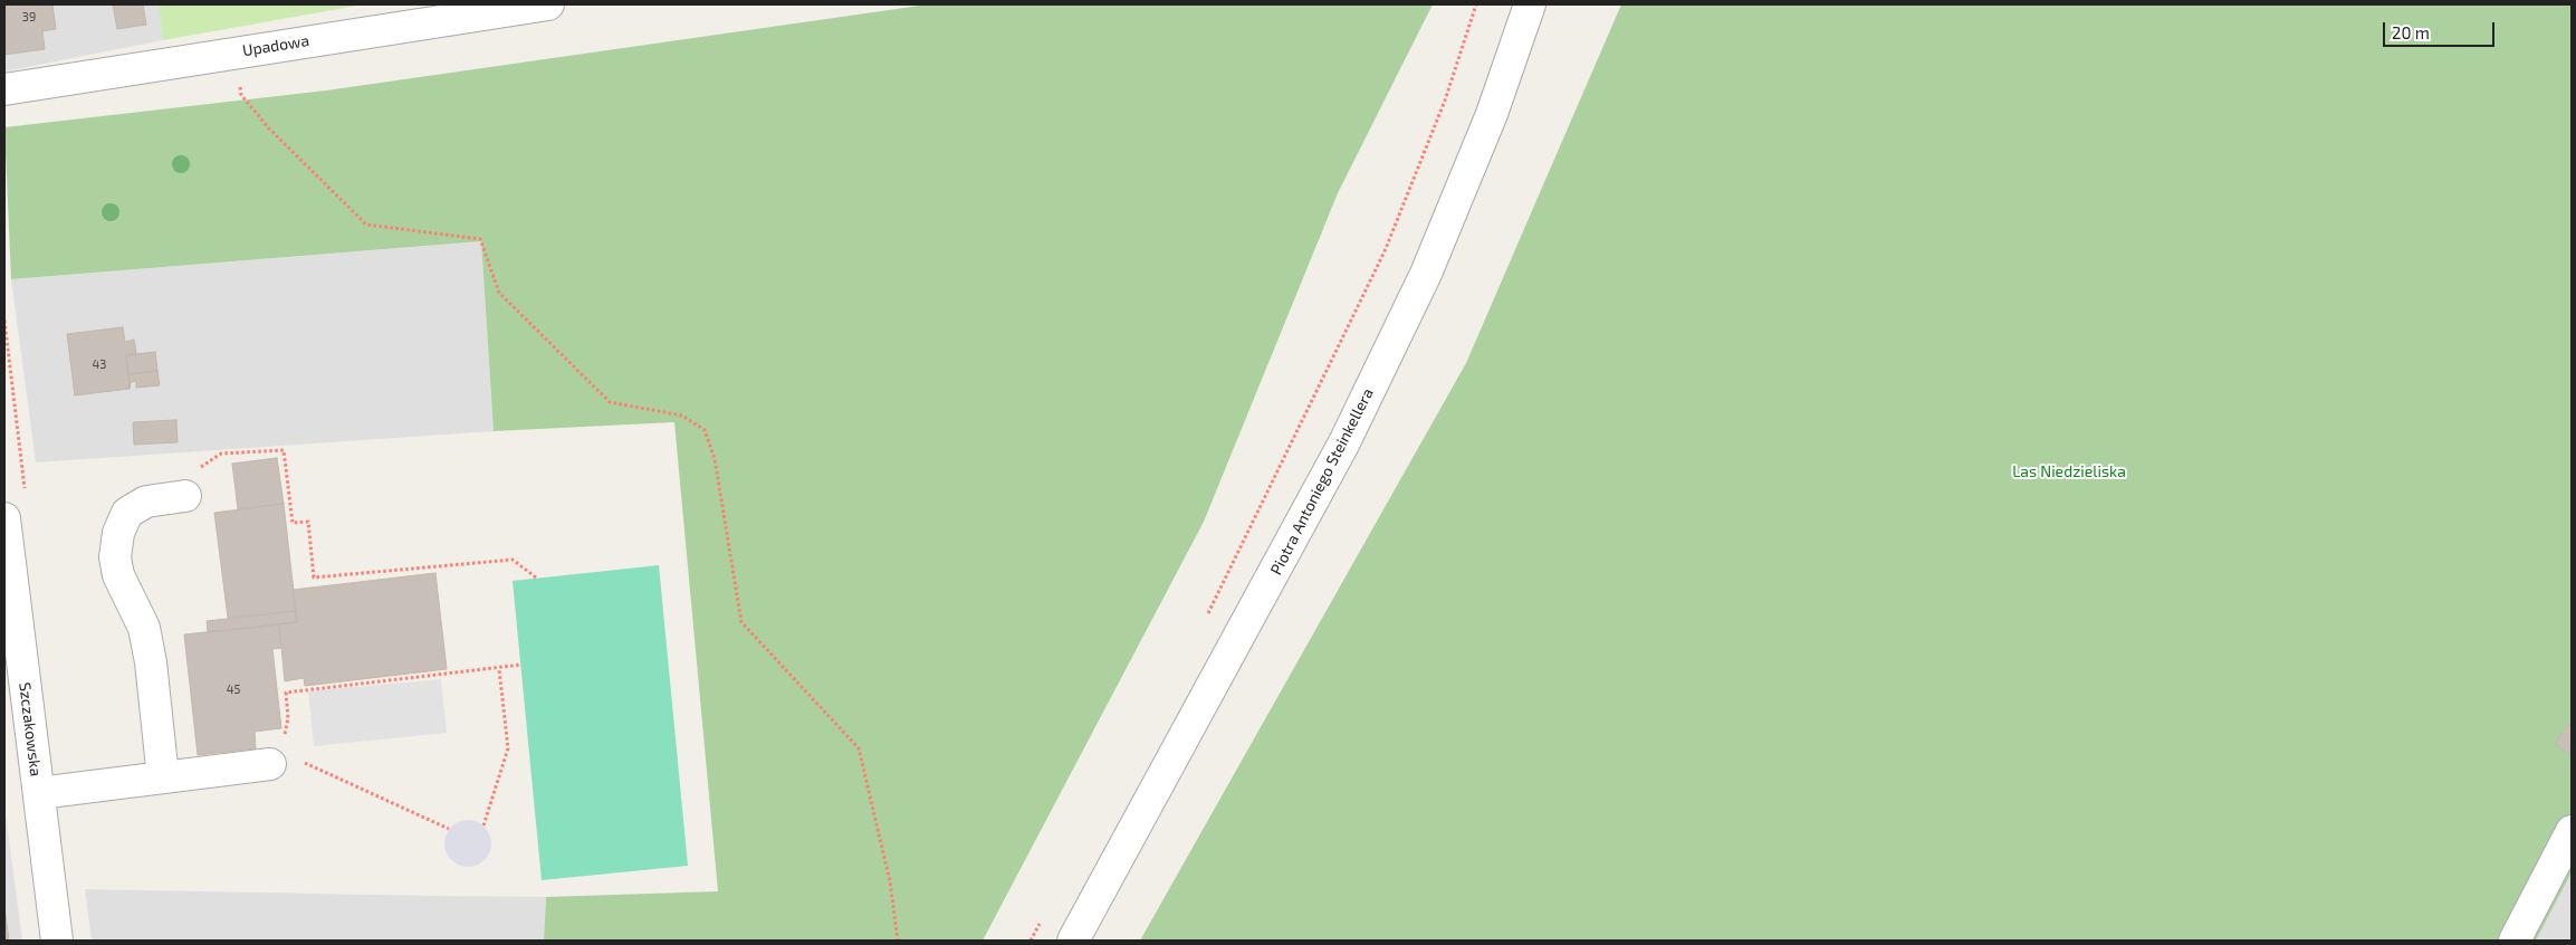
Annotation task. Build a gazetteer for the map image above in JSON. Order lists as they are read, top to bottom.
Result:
{
  "streets": {
    "street": ["Upadowa", "Piotra Antoniego Steinkellera", "Szczakowska"]
  },
  "parks": ["Las Niedzieliska"],
  "house_numbers": ["39", "43", "45"],
  "scale_bar": "20 m"
}
